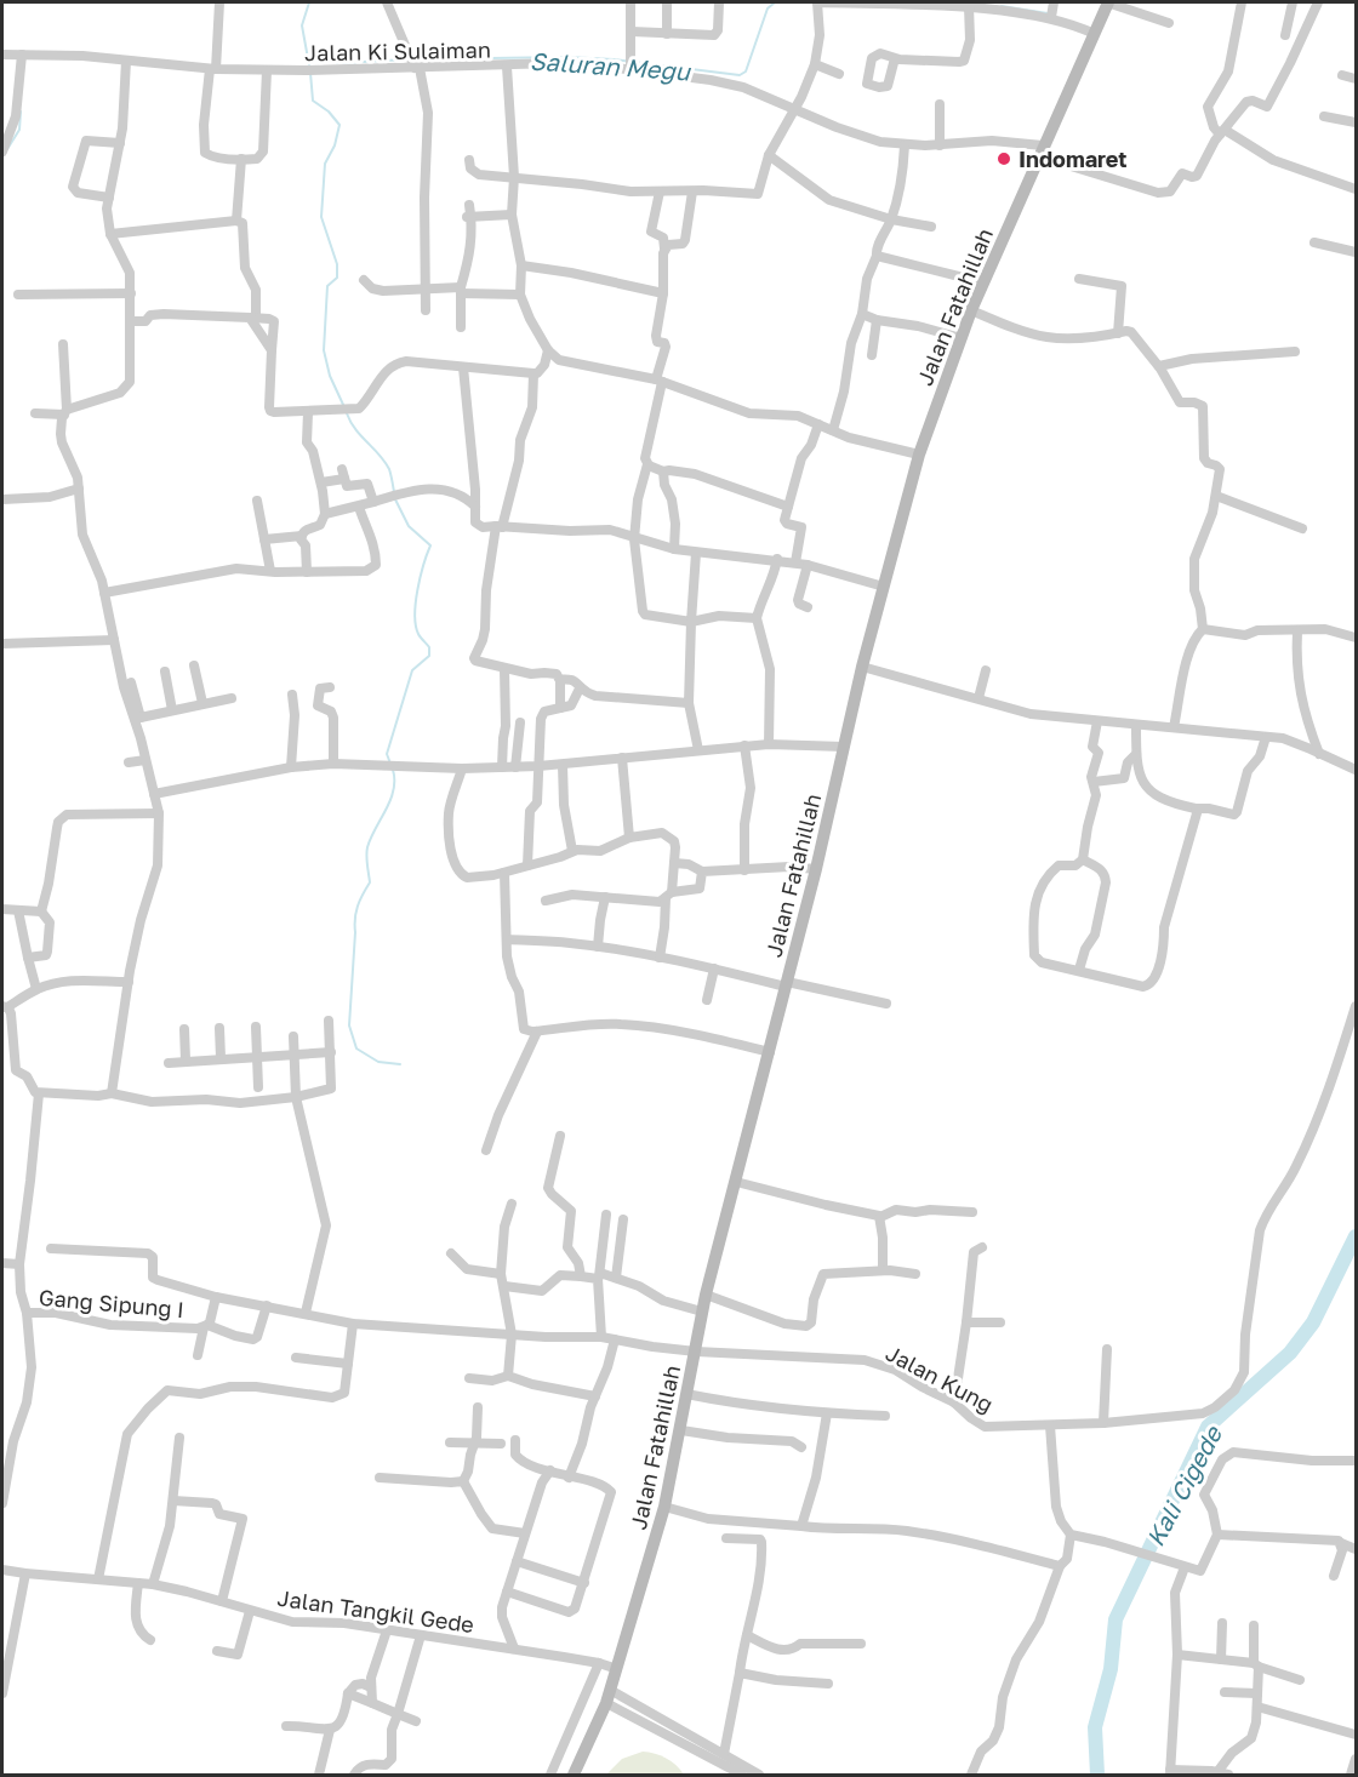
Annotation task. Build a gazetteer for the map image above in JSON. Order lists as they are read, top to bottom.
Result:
{
  "streets": {
    "street": [
      "Jalan Ki Sulaiman",
      "Jalan Fatahillah",
      "Gang Sipung I",
      "Jalan Kung",
      "Jalan Tangkil Gede"
    ]
  },
  "crossings": [
    ["Jalan Ki Sulaiman", "Jalan Fatahillah"],
    ["Jalan Fatahillah", "Jalan Kung"],
    ["Jalan Fatahillah", "Jalan Tangkil Gede"],
    ["Gang Sipung I", "Jalan Kung"]
  ],
  "water": ["Saluran Megu", "Kali Cigede"],
  "places": ["Indomaret"]
}
